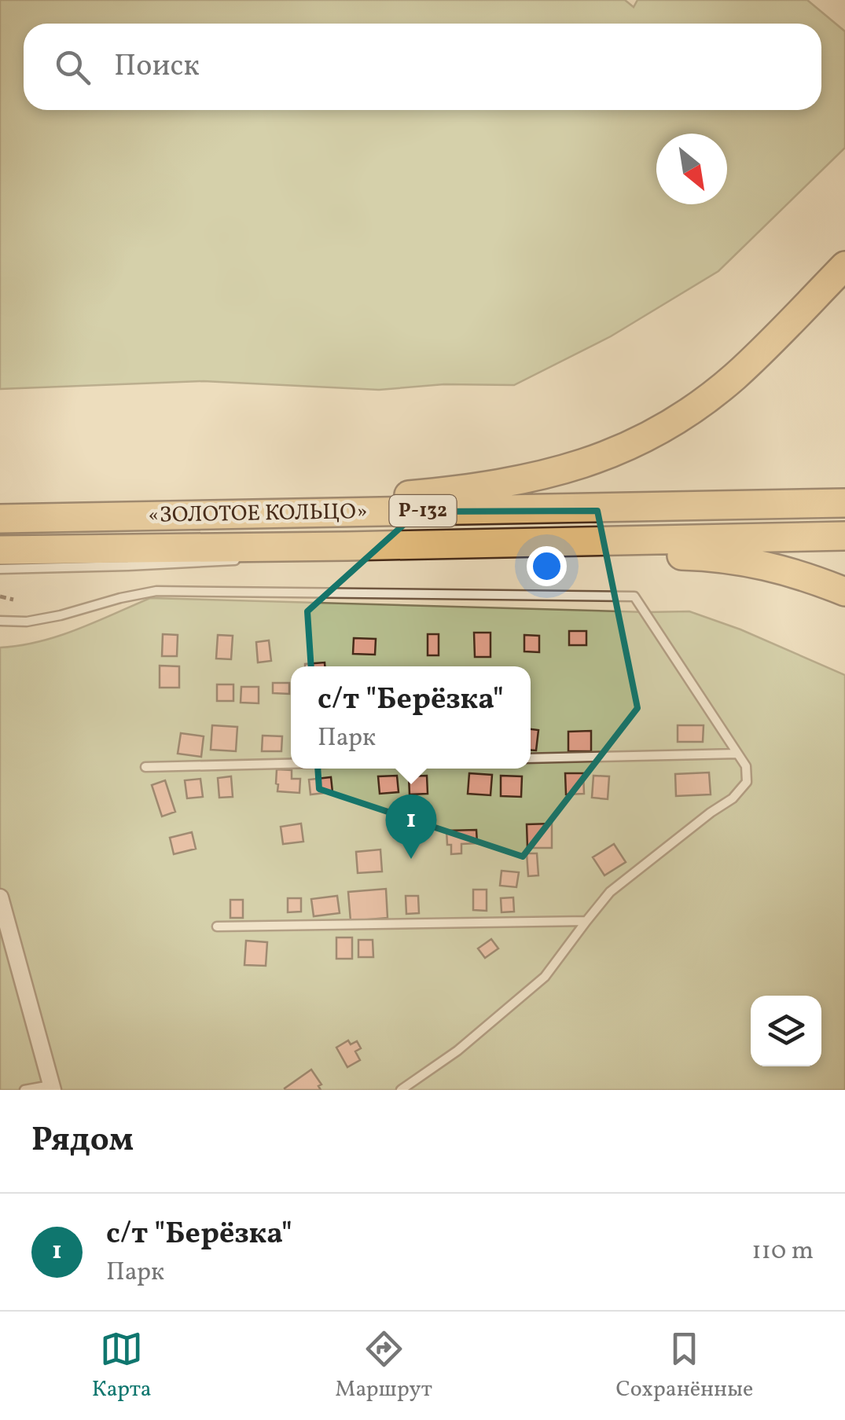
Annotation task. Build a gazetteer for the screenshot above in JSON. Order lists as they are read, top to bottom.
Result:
{
  "streets": {
    "highway": ["Р-132", "«ЗОЛОТОЕ КОЛЬЦО»"]
  },
  "crossings": [
    ["Р-132", "«ЗОЛОТОЕ КОЛЬЦО»"]
  ],
  "north": "bottom right",
  "page": {
    "search": "Поиск",
    "popup": ["c/т \"Берёзка\"", "Парк"],
    "pins": "1",
    "heading": "Рядом",
    "list": [
      {
        "mark": "1",
        "name": "c/т \"Берёзка\"",
        "note": "Парк",
        "value": "110 m"
      }
    ],
    "nav": ["Карта", "Маршрут", "Сохранённые"]
  }
}
